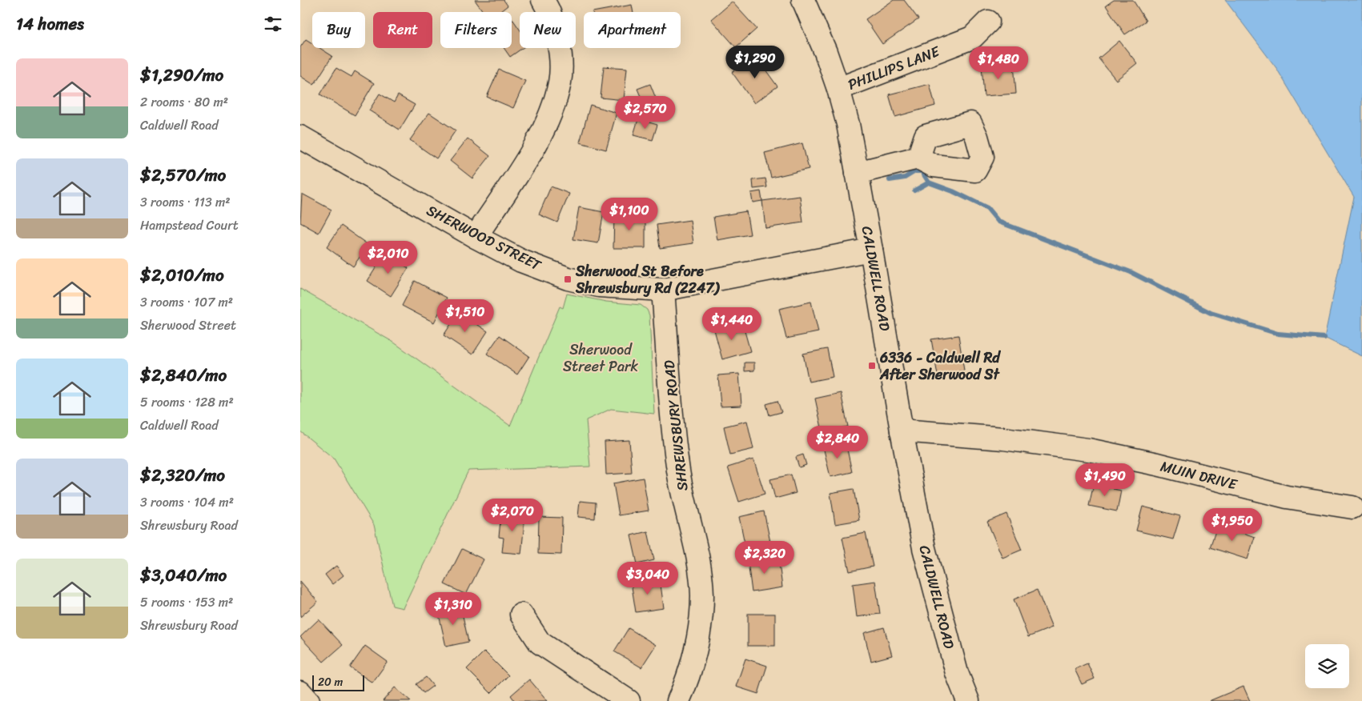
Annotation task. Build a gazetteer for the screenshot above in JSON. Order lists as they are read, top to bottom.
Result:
{
  "streets": {
    "street": [
      "PHILLIPS LANE",
      "SHERWOOD STREET",
      "CALDWELL ROAD",
      "SHREWSBURY ROAD",
      "MUIN DRIVE"
    ]
  },
  "crossings": [
    ["PHILLIPS LANE", "CALDWELL ROAD"],
    ["SHERWOOD STREET", "CALDWELL ROAD"],
    ["SHERWOOD STREET", "SHREWSBURY ROAD"],
    ["CALDWELL ROAD", "MUIN DRIVE"]
  ],
  "parks": ["Sherwood Street Park"],
  "places": {
    "transit": ["Sherwood St Before Shrewsbury Rd (2247)", "6336 - Caldwell Rd After Sherwood St"]
  },
  "scale_bar": "20 m",
  "page": {
    "heading": "14 homes",
    "chip": [
      "Buy",
      "Rent",
      "Filters",
      "New",
      "Apartment"
    ],
    "price": [
      "$1,290",
      "$1,480",
      "$2,570",
      "$1,100",
      "$2,010",
      "$1,510",
      "$1,440",
      "$2,840",
      "$1,490",
      "$2,070",
      "$1,950",
      "$2,320",
      "$3,040",
      "$1,310"
    ],
    "list": [
      {
        "name": "$1,290/mo",
        "note": "2 rooms · 80 m² · Caldwell Road"
      },
      {
        "name": "$2,570/mo",
        "note": "3 rooms · 113 m² · Hampstead Court"
      },
      {
        "name": "$2,010/mo",
        "note": "3 rooms · 107 m² · Sherwood Street"
      },
      {
        "name": "$2,840/mo",
        "note": "5 rooms · 128 m² · Caldwell Road"
      },
      {
        "name": "$2,320/mo",
        "note": "3 rooms · 104 m² · Shrewsbury Road"
      },
      {
        "name": "$3,040/mo",
        "note": "5 rooms · 153 m² · Shrewsbury Road"
      }
    ],
    "scale": "20 m"
  }
}
